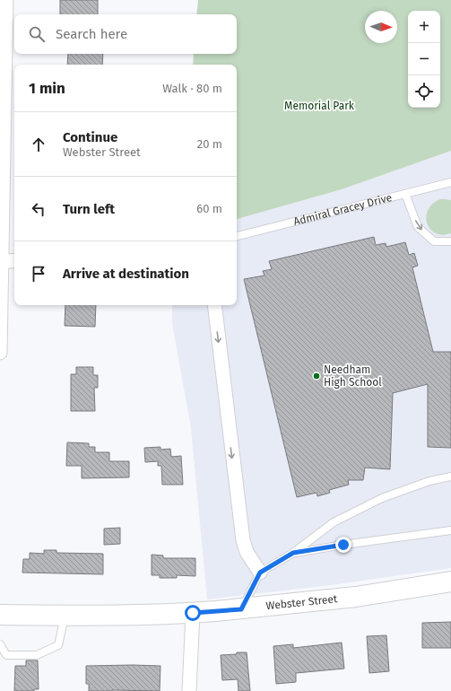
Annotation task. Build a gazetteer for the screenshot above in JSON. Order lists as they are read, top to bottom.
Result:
{
  "streets": {
    "street": ["Webster Street"],
    "lane": ["Admiral Gracey Drive"]
  },
  "parks": ["Memorial Park"],
  "places": ["Needham High School"],
  "north": "right",
  "page": {
    "map_buttons": ["+", "−"],
    "search": "Search here",
    "heading": ["1 min", "Walk · 80 m"],
    "list": [
      ["Continue", "Webster Street", "20 m"],
      ["Turn left", "60 m"],
      "Arrive at destination"
    ]
  }
}
